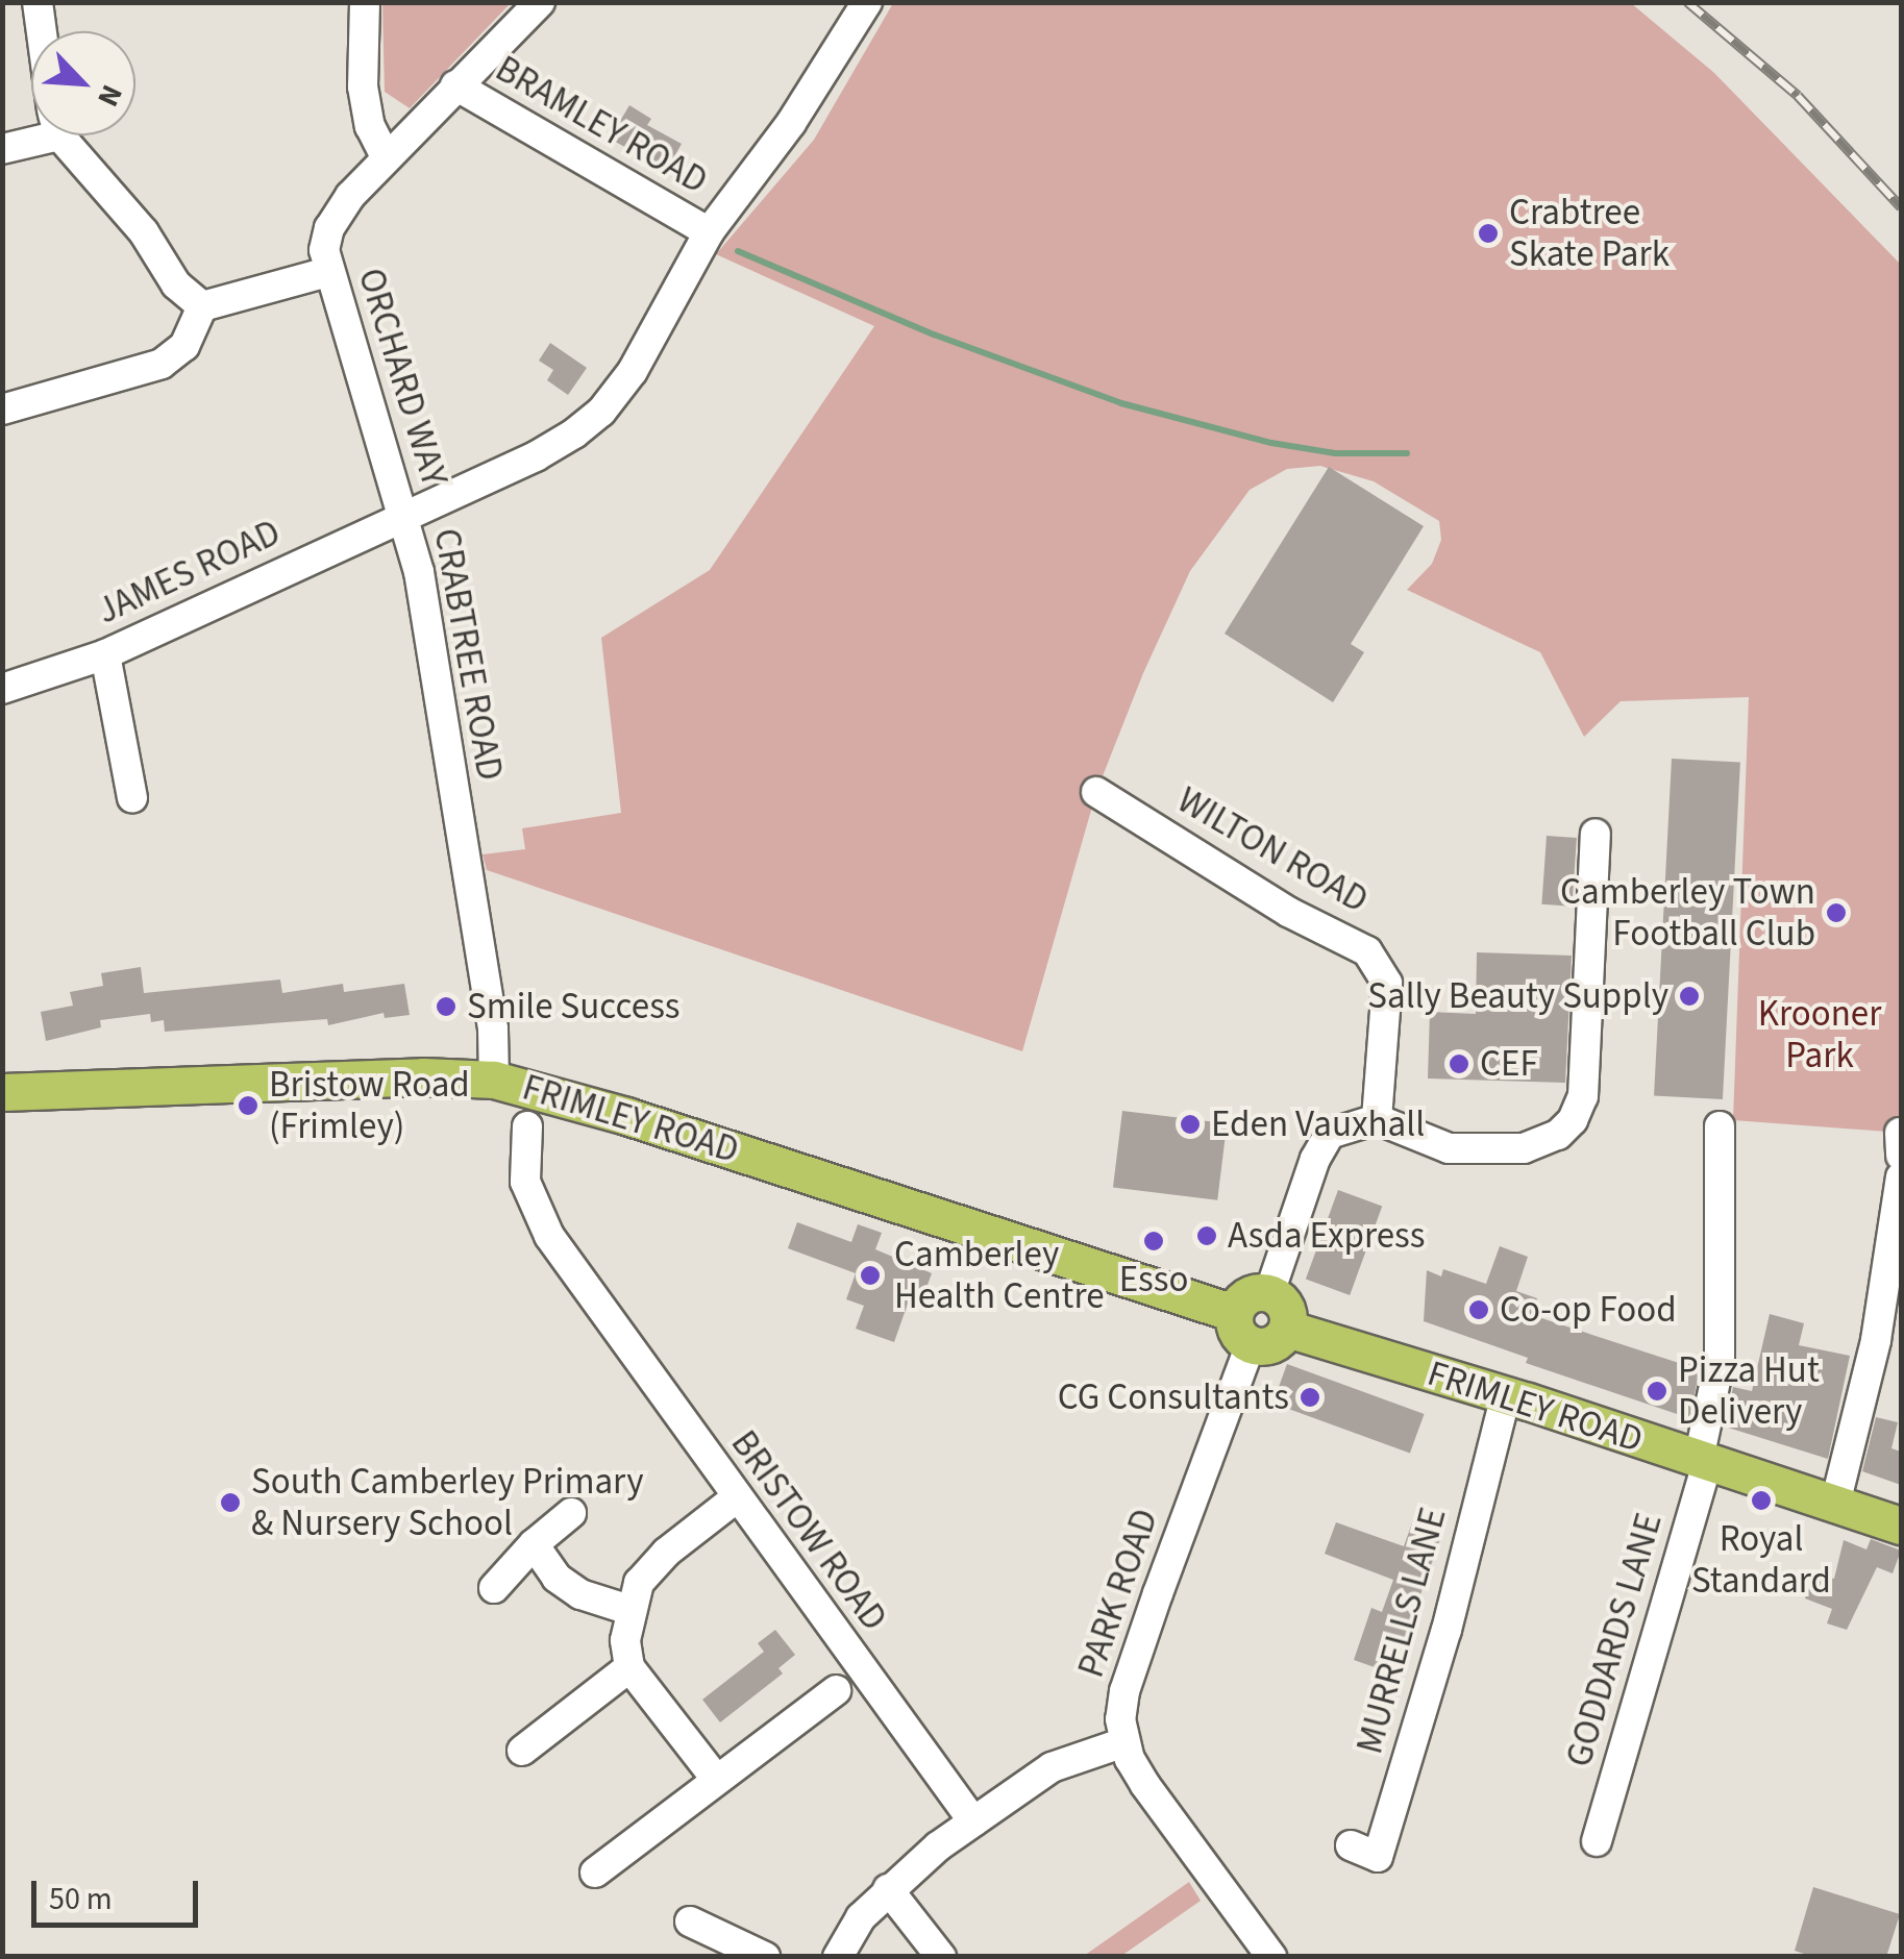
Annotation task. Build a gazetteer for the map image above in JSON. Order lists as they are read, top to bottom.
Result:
{
  "streets": {
    "main road": ["FRIMLEY ROAD"],
    "street": [
      "BRAMLEY ROAD",
      "ORCHARD WAY",
      "JAMES ROAD",
      "CRABTREE ROAD",
      "WILTON ROAD",
      "BRISTOW ROAD",
      "PARK ROAD",
      "MURRELLS LANE",
      "GODDARDS LANE"
    ]
  },
  "crossings": [
    ["BRAMLEY ROAD", "ORCHARD WAY"],
    ["BRAMLEY ROAD", "CRABTREE ROAD"],
    ["ORCHARD WAY", "JAMES ROAD"],
    ["ORCHARD WAY", "CRABTREE ROAD"],
    ["JAMES ROAD", "CRABTREE ROAD"],
    ["CRABTREE ROAD", "FRIMLEY ROAD"],
    ["FRIMLEY ROAD", "PARK ROAD"],
    ["FRIMLEY ROAD", "MURRELLS LANE"],
    ["FRIMLEY ROAD", "GODDARDS LANE"]
  ],
  "parks": ["Krooner Park"],
  "places": [
    "Crabtree Skate Park",
    "Camberley Town Football Club",
    "Sally Beauty Supply",
    "Smile Success",
    "CEF",
    "Bristow Road (Frimley)",
    "Eden Vauxhall",
    "Asda Express",
    "Esso",
    "Camberley Health Centre",
    "Co-op Food",
    "Pizza Hut Delivery",
    "CG Consultants",
    "Royal Standard",
    "South Camberley Primary & Nursery School"
  ],
  "scale_bar": "50 m",
  "north": "bottom right"
}
